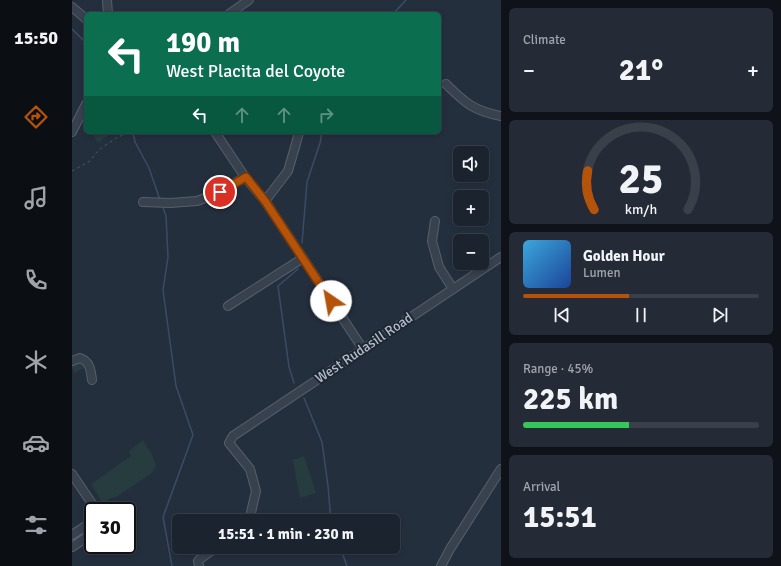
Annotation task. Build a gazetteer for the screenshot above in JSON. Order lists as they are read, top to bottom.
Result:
{
  "streets": {
    "street": ["West Rudasill Road"]
  },
  "page": {
    "tabs": "15:50",
    "tile": [
      "Climate",
      ["Range · 45%", "225 km"],
      ["Arrival", "15:51"]
    ],
    "turn": ["190 m", "West Placita del Coyote"],
    "heat": ["−", "21°", "+"],
    "map_buttons": ["+", "−"],
    "song": ["Golden Hour", "Lumen"],
    "limit": "30",
    "trip": "15:51 · 1 min · 230 m",
    "gauge": ["25", "km/h"]
  }
}
